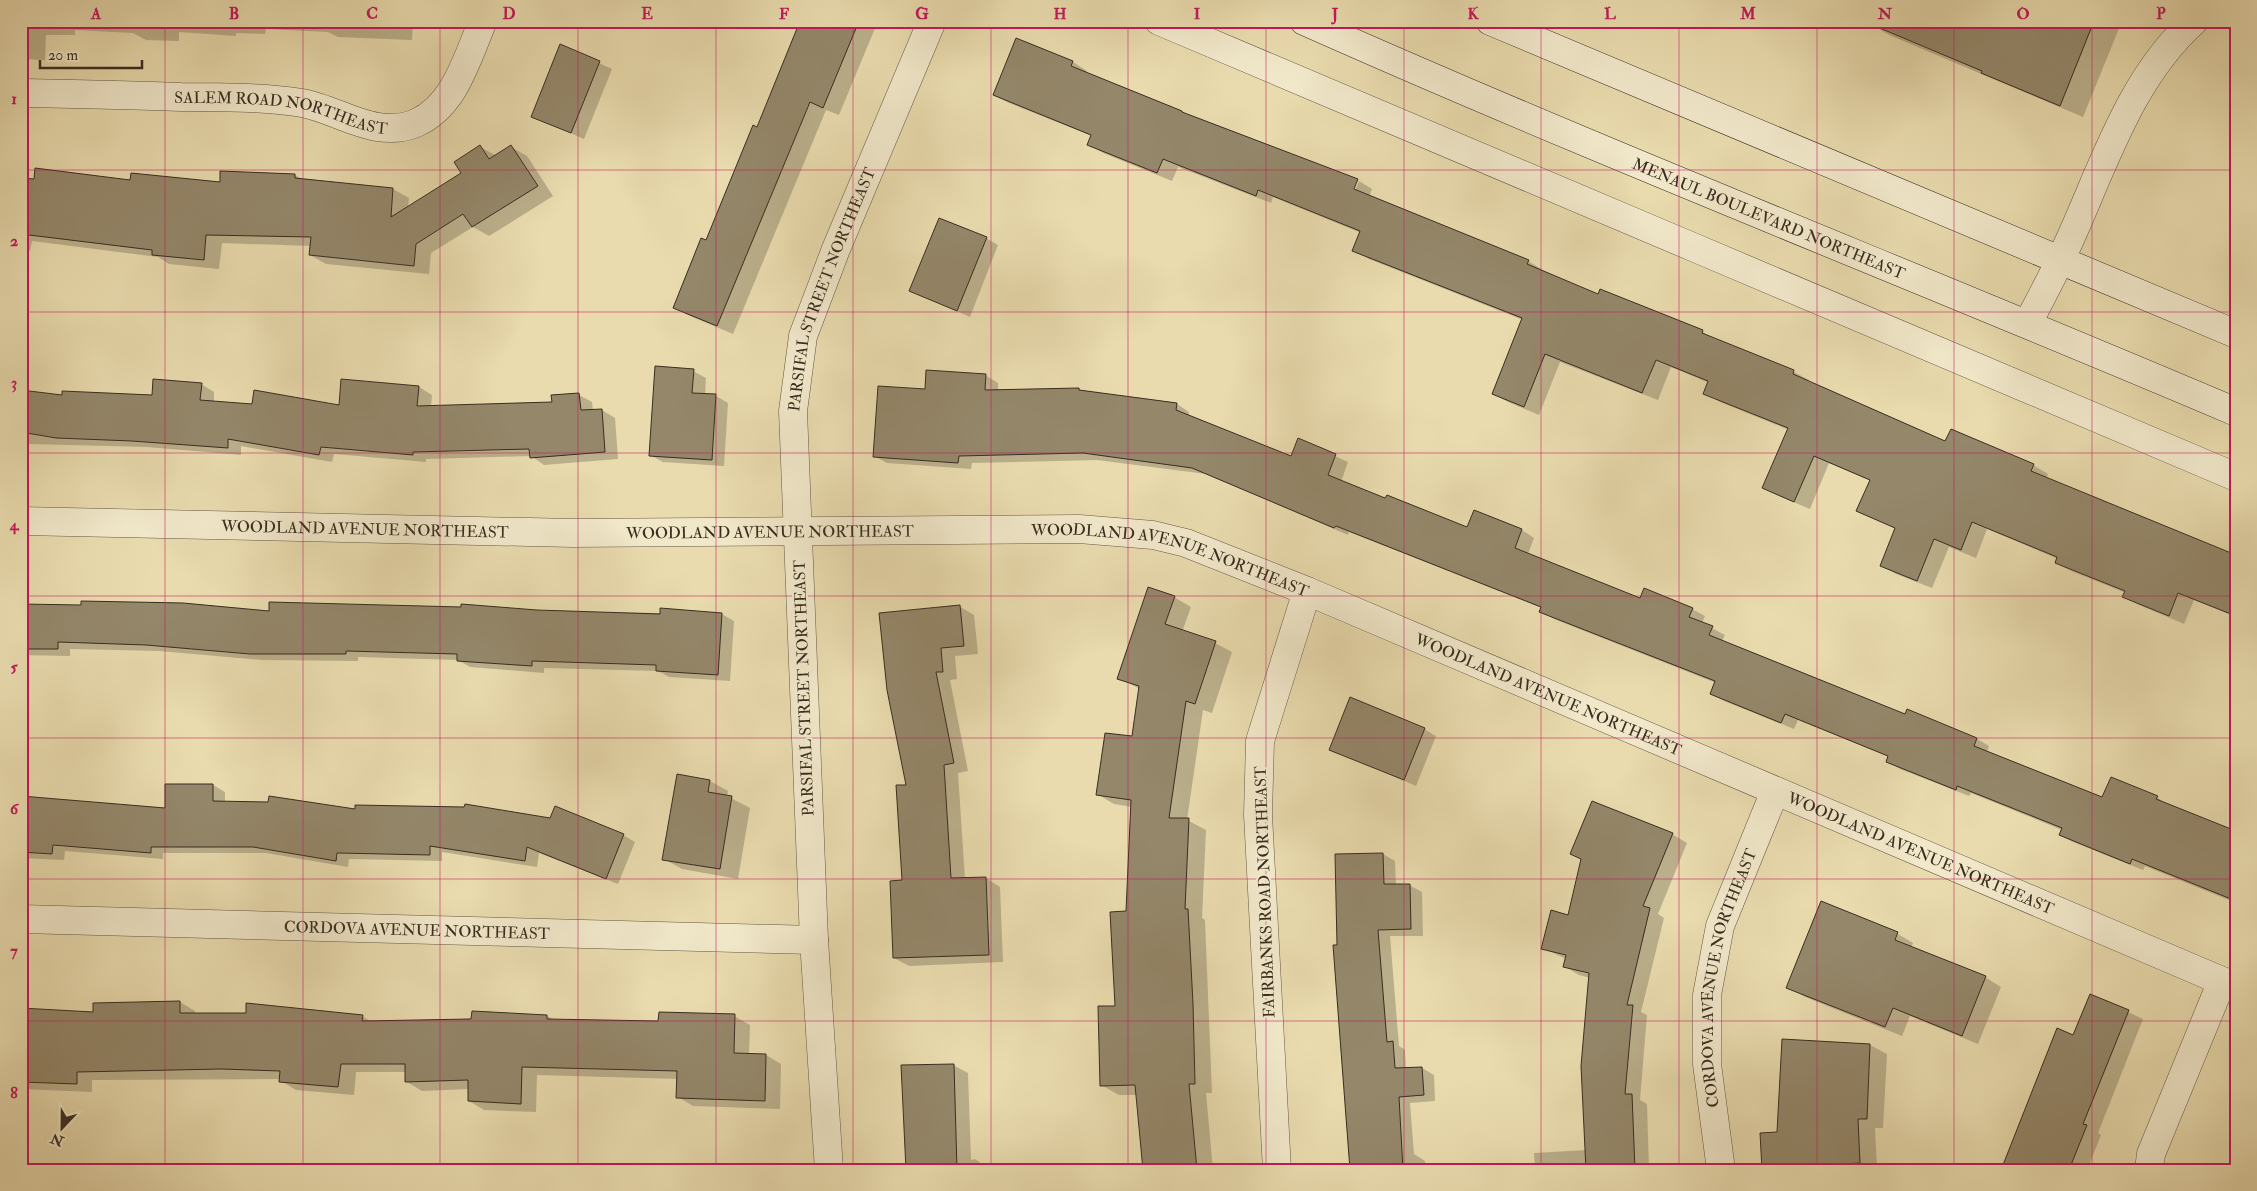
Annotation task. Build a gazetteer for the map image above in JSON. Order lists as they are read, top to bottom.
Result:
{
  "streets": {
    "street": [
      "SALEM ROAD NORTHEAST",
      "MENAUL BOULEVARD NORTHEAST",
      "PARSIFAL STREET NORTHEAST",
      "WOODLAND AVENUE NORTHEAST",
      "FAIRBANKS ROAD NORTHEAST",
      "CORDOVA AVENUE NORTHEAST"
    ]
  },
  "crossings": [
    ["PARSIFAL STREET NORTHEAST", "WOODLAND AVENUE NORTHEAST"],
    ["PARSIFAL STREET NORTHEAST", "CORDOVA AVENUE NORTHEAST"],
    ["WOODLAND AVENUE NORTHEAST", "FAIRBANKS ROAD NORTHEAST"],
    ["WOODLAND AVENUE NORTHEAST", "CORDOVA AVENUE NORTHEAST"]
  ],
  "scale_bar": "20 m",
  "north": "bottom",
  "grid": {
    "columns": [
      "A",
      "B",
      "C",
      "D",
      "E",
      "F",
      "G",
      "H",
      "I",
      "J",
      "K",
      "L",
      "M",
      "N",
      "O",
      "P"
    ],
    "rows": [
      "1",
      "2",
      "3",
      "4",
      "5",
      "6",
      "7",
      "8"
    ]
  }
}
